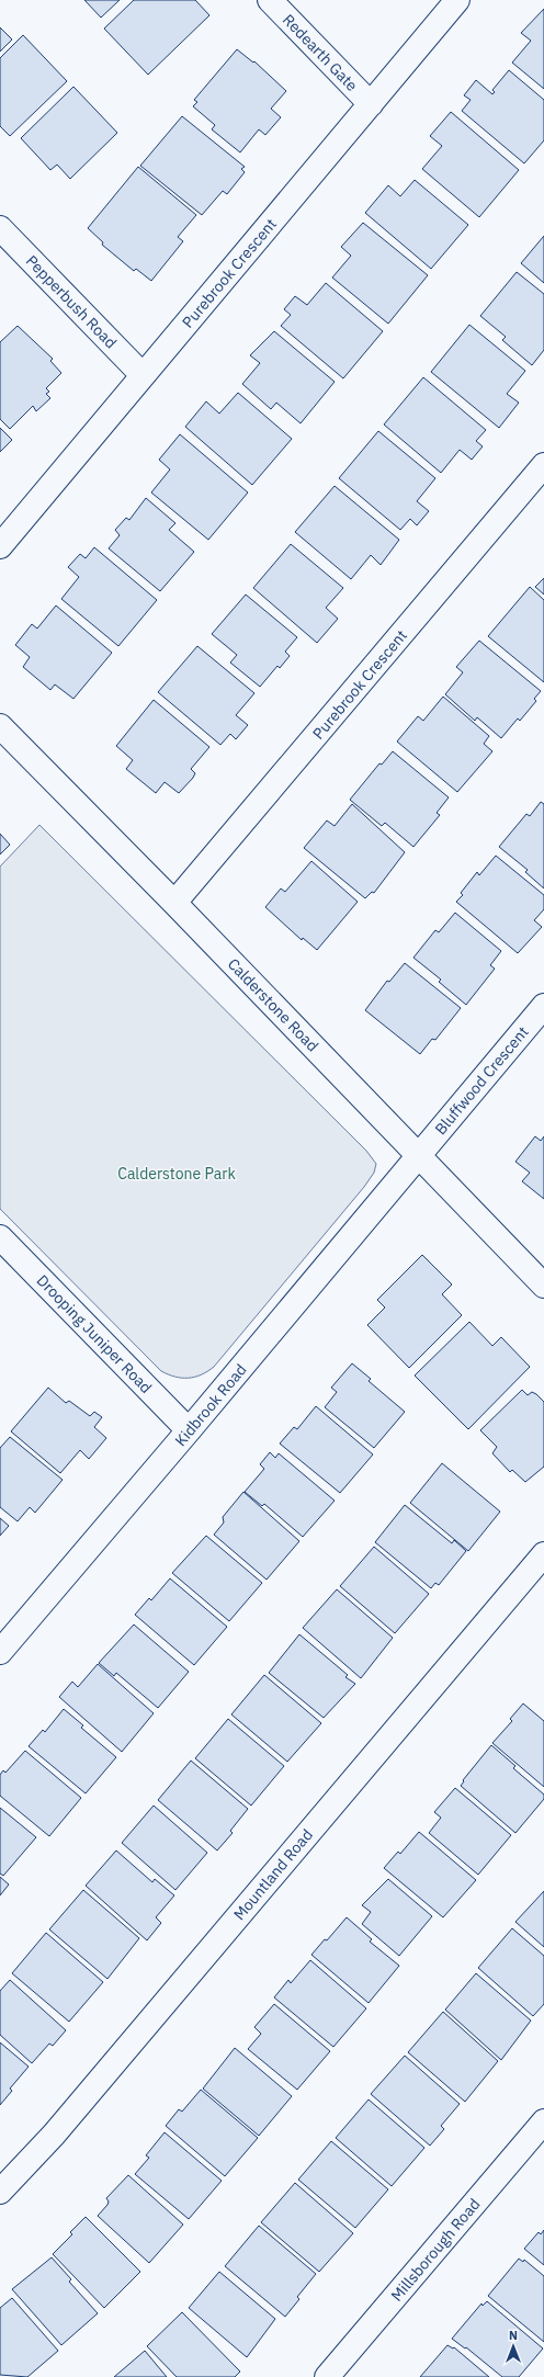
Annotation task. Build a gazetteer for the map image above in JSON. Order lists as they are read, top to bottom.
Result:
{
  "streets": {
    "street": [
      "Redearth Gate",
      "Purebrook Crescent",
      "Pepperbush Road",
      "Calderstone Road",
      "Bluffwood Crescent",
      "Drooping Juniper Road",
      "Kidbrook Road",
      "Mountland Road",
      "Millsborough Road"
    ]
  },
  "crossings": [
    ["Redearth Gate", "Purebrook Crescent"],
    ["Purebrook Crescent", "Pepperbush Road"],
    ["Purebrook Crescent", "Calderstone Road"],
    ["Calderstone Road", "Bluffwood Crescent"],
    ["Calderstone Road", "Kidbrook Road"],
    ["Bluffwood Crescent", "Kidbrook Road"],
    ["Drooping Juniper Road", "Kidbrook Road"]
  ],
  "parks": ["Calderstone Park"],
  "north": "top"
}
